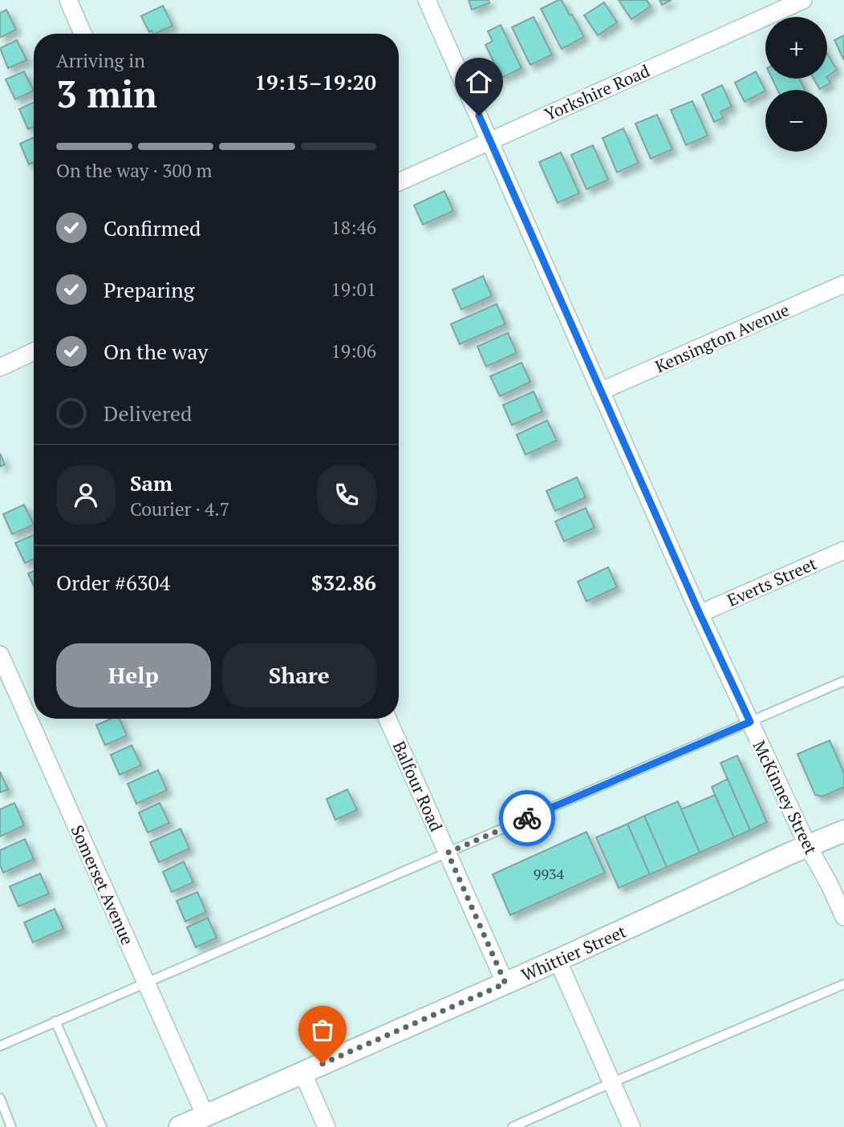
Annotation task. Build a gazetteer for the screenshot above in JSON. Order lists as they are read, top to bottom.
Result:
{
  "streets": {
    "street": [
      "Yorkshire Road",
      "Kensington Avenue",
      "Everts Street",
      "Balfour Road",
      "McKinney Street",
      "Somerset Avenue",
      "Whittier Street"
    ]
  },
  "crossings": [
    ["Yorkshire Road", "McKinney Street"],
    ["Kensington Avenue", "McKinney Street"],
    ["Everts Street", "McKinney Street"],
    ["Balfour Road", "Whittier Street"],
    ["McKinney Street", "Whittier Street"],
    ["Somerset Avenue", "Whittier Street"]
  ],
  "house_numbers": ["9934"],
  "page": {
    "map_buttons": ["+", "−"],
    "heading": ["3 min", "Arriving in", "19:15–19:20"],
    "panel": [
      "Sam",
      "Courier · 4.7",
      "Order #6304",
      "$32.86"
    ],
    "bar": "On the way · 300 m",
    "list": [
      ["Confirmed", "18:46"],
      ["Preparing", "19:01"],
      ["On the way", "19:06"],
      "Delivered"
    ],
    "buttons": ["Help", "Share"]
  }
}
